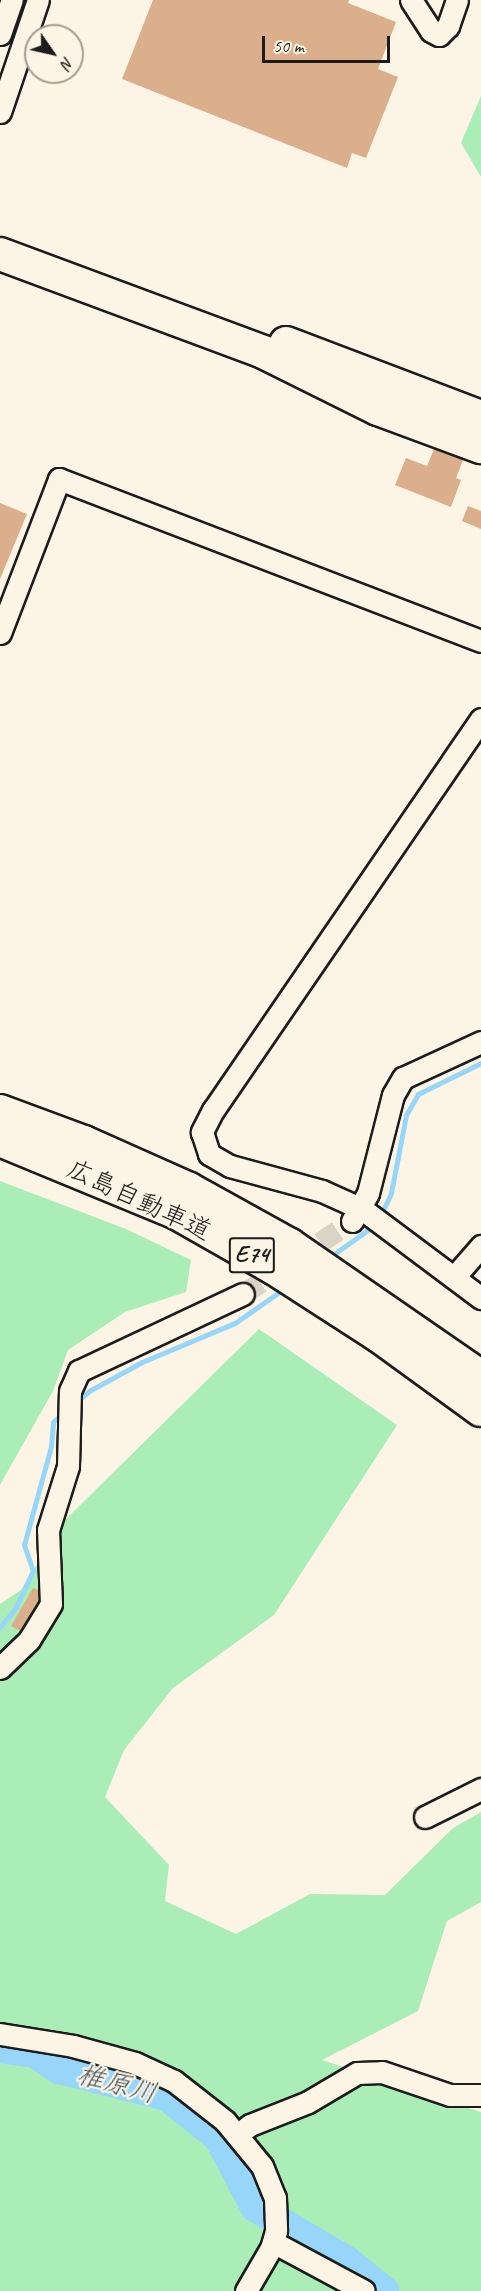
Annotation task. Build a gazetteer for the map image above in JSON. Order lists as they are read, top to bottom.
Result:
{
  "streets": {
    "highway": ["広島自動車道", "E74"]
  },
  "water": ["椎原川"],
  "scale_bar": "50 m",
  "north": "bottom right"
}
